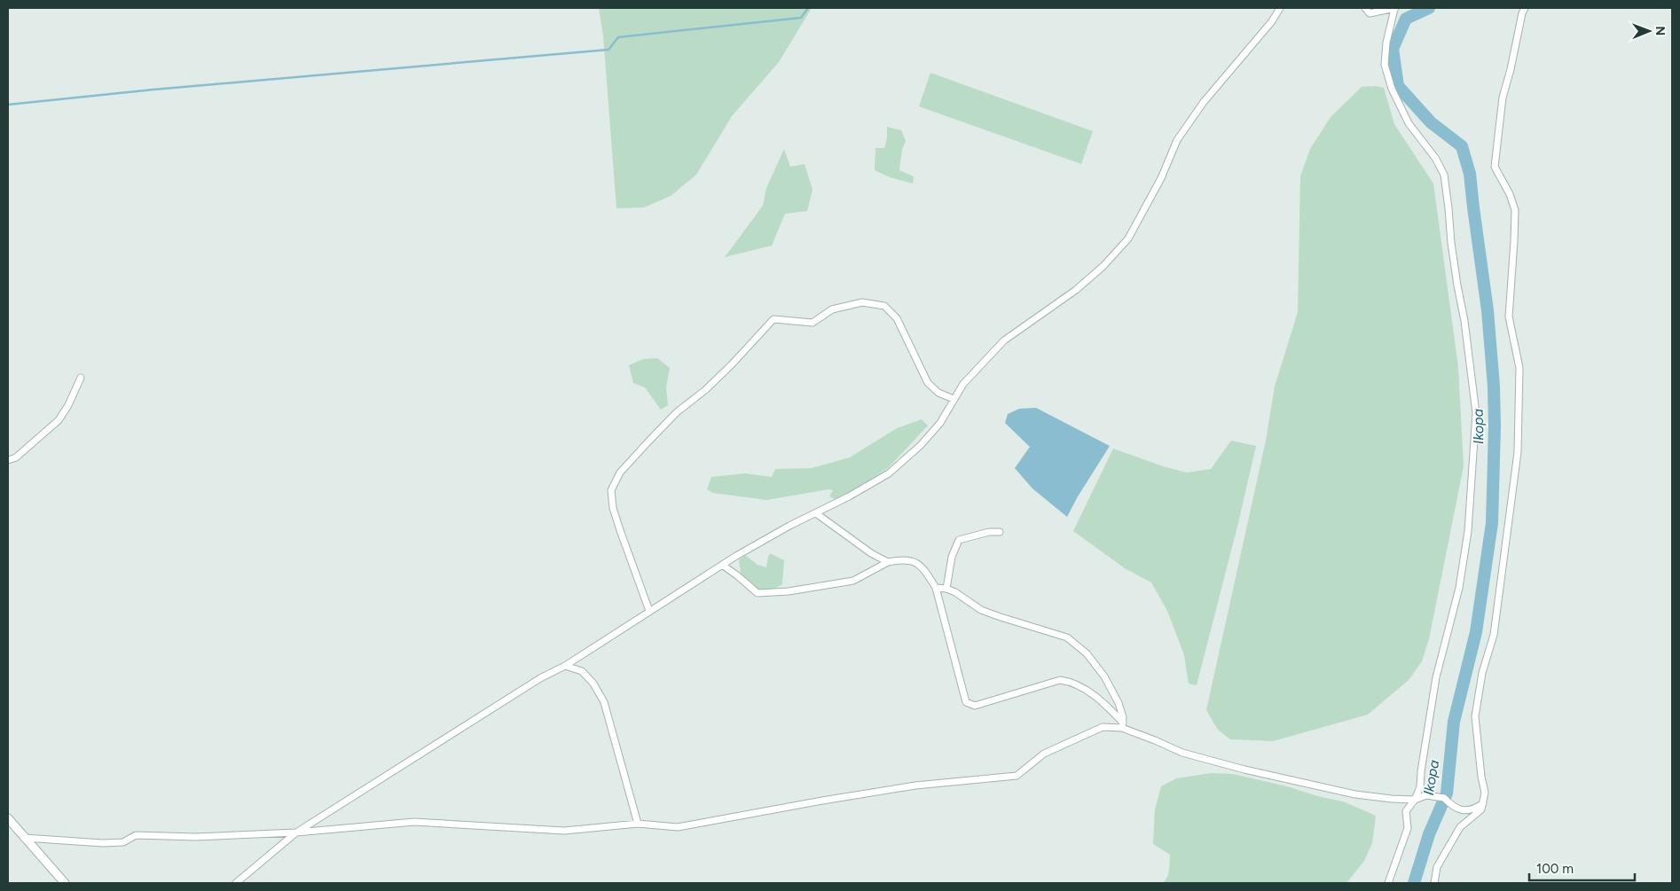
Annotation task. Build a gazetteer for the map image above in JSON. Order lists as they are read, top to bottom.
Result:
{
  "water": ["Ikopa"],
  "scale_bar": "100 m",
  "north": "right"
}
